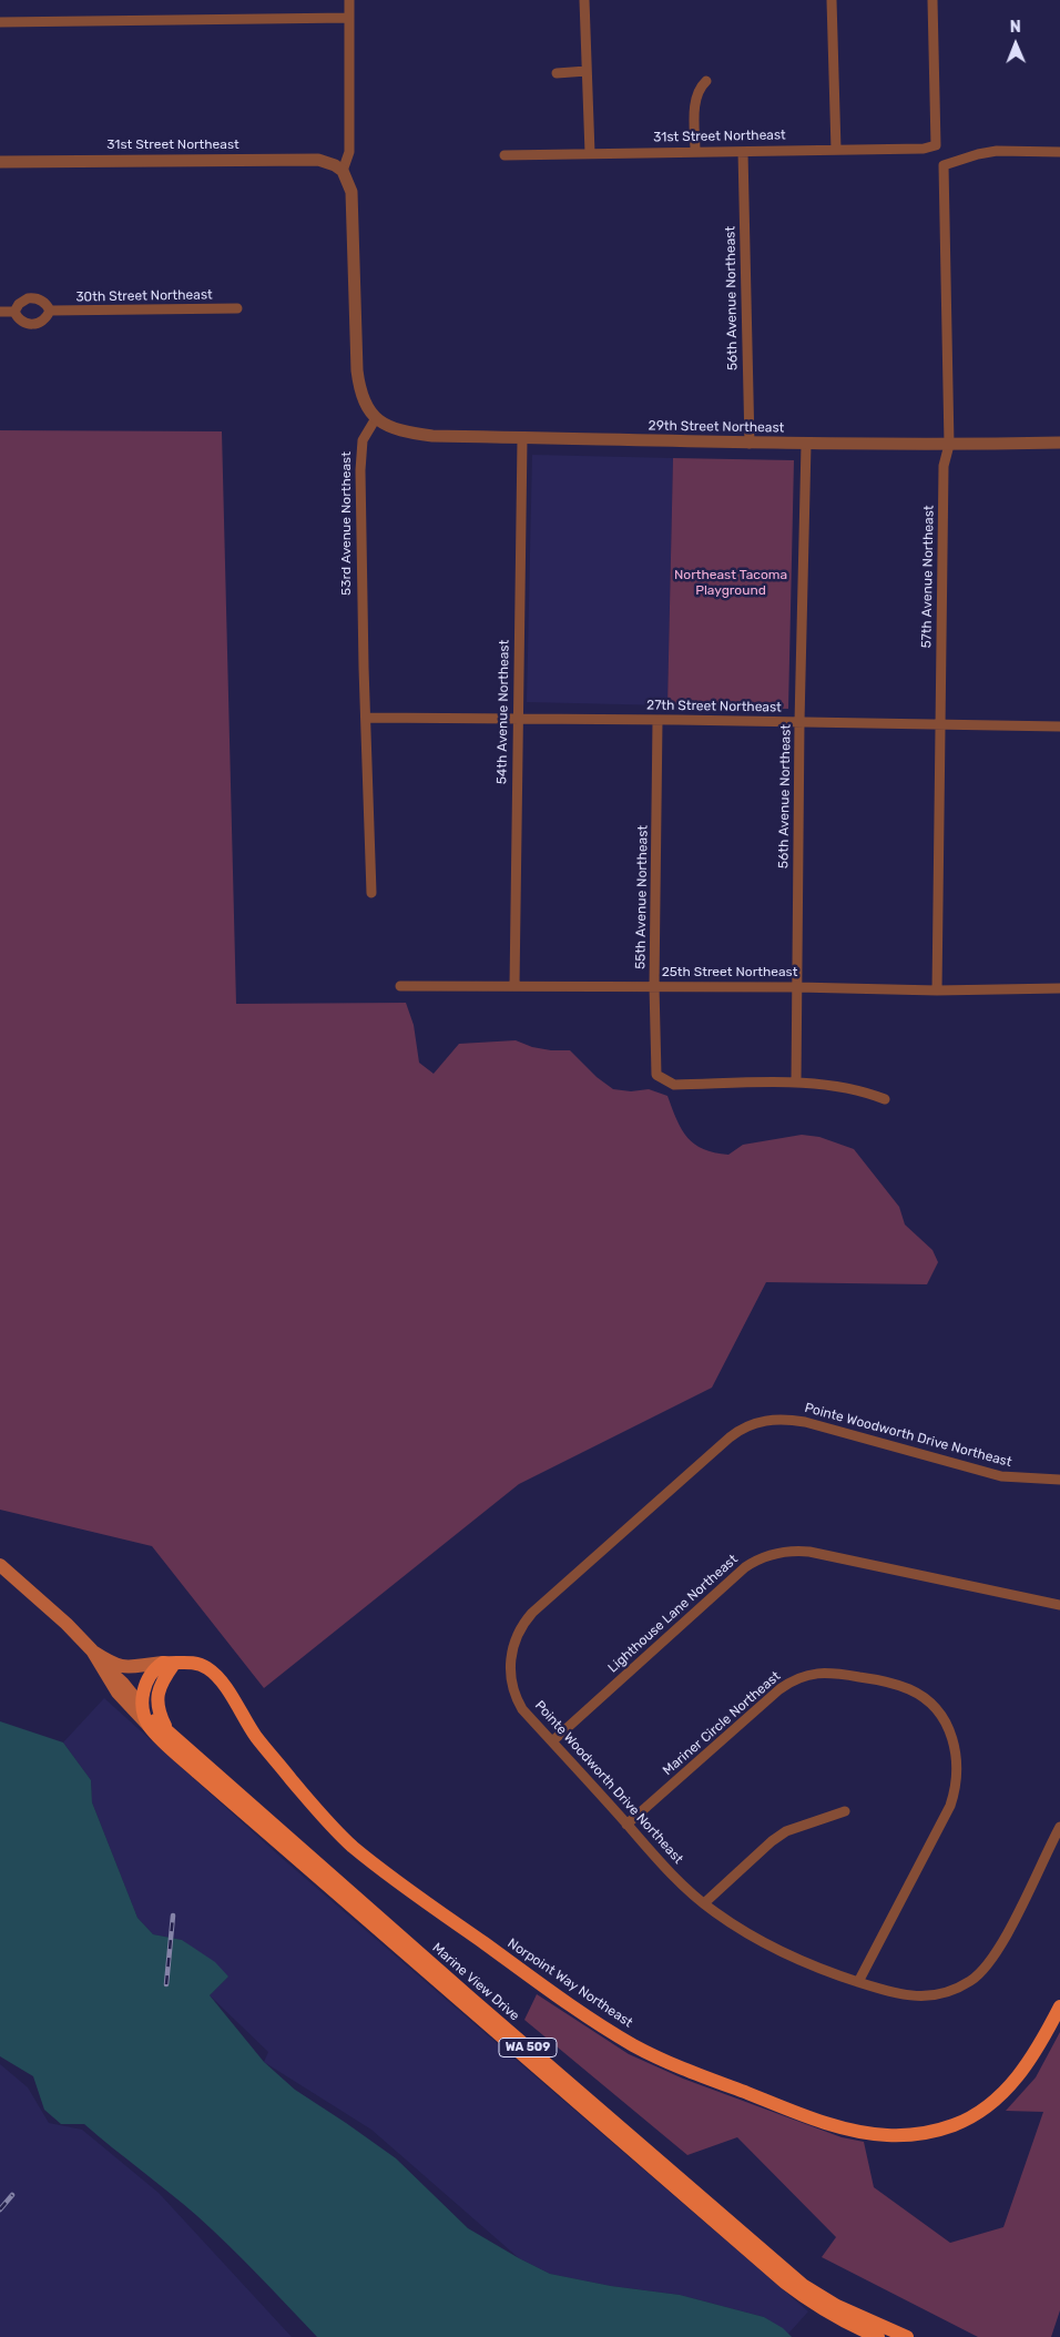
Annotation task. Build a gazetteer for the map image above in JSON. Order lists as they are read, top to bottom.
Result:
{
  "streets": {
    "main road": ["Marine View Drive", "Norpoint Way Northeast", "WA 509"],
    "street": [
      "31st Street Northeast",
      "30th Street Northeast",
      "56th Avenue Northeast",
      "29th Street Northeast",
      "53rd Avenue Northeast",
      "57th Avenue Northeast",
      "27th Street Northeast",
      "54th Avenue Northeast",
      "55th Avenue Northeast",
      "25th Street Northeast",
      "Pointe Woodworth Drive Northeast",
      "Lighthouse Lane Northeast",
      "Mariner Circle Northeast"
    ]
  },
  "crossings": [
    ["31st Street Northeast", "56th Avenue Northeast"],
    ["56th Avenue Northeast", "29th Street Northeast"],
    ["56th Avenue Northeast", "27th Street Northeast"],
    ["56th Avenue Northeast", "55th Avenue Northeast"],
    ["56th Avenue Northeast", "25th Street Northeast"],
    ["29th Street Northeast", "53rd Avenue Northeast"],
    ["29th Street Northeast", "57th Avenue Northeast"],
    ["29th Street Northeast", "54th Avenue Northeast"],
    ["53rd Avenue Northeast", "27th Street Northeast"],
    ["57th Avenue Northeast", "27th Street Northeast"],
    ["57th Avenue Northeast", "25th Street Northeast"],
    ["27th Street Northeast", "54th Avenue Northeast"],
    ["27th Street Northeast", "55th Avenue Northeast"],
    ["54th Avenue Northeast", "25th Street Northeast"],
    ["55th Avenue Northeast", "25th Street Northeast"],
    ["Pointe Woodworth Drive Northeast", "Lighthouse Lane Northeast"],
    ["Pointe Woodworth Drive Northeast", "Mariner Circle Northeast"]
  ],
  "parks": ["Northeast Tacoma Playground"],
  "north": "top"
}
